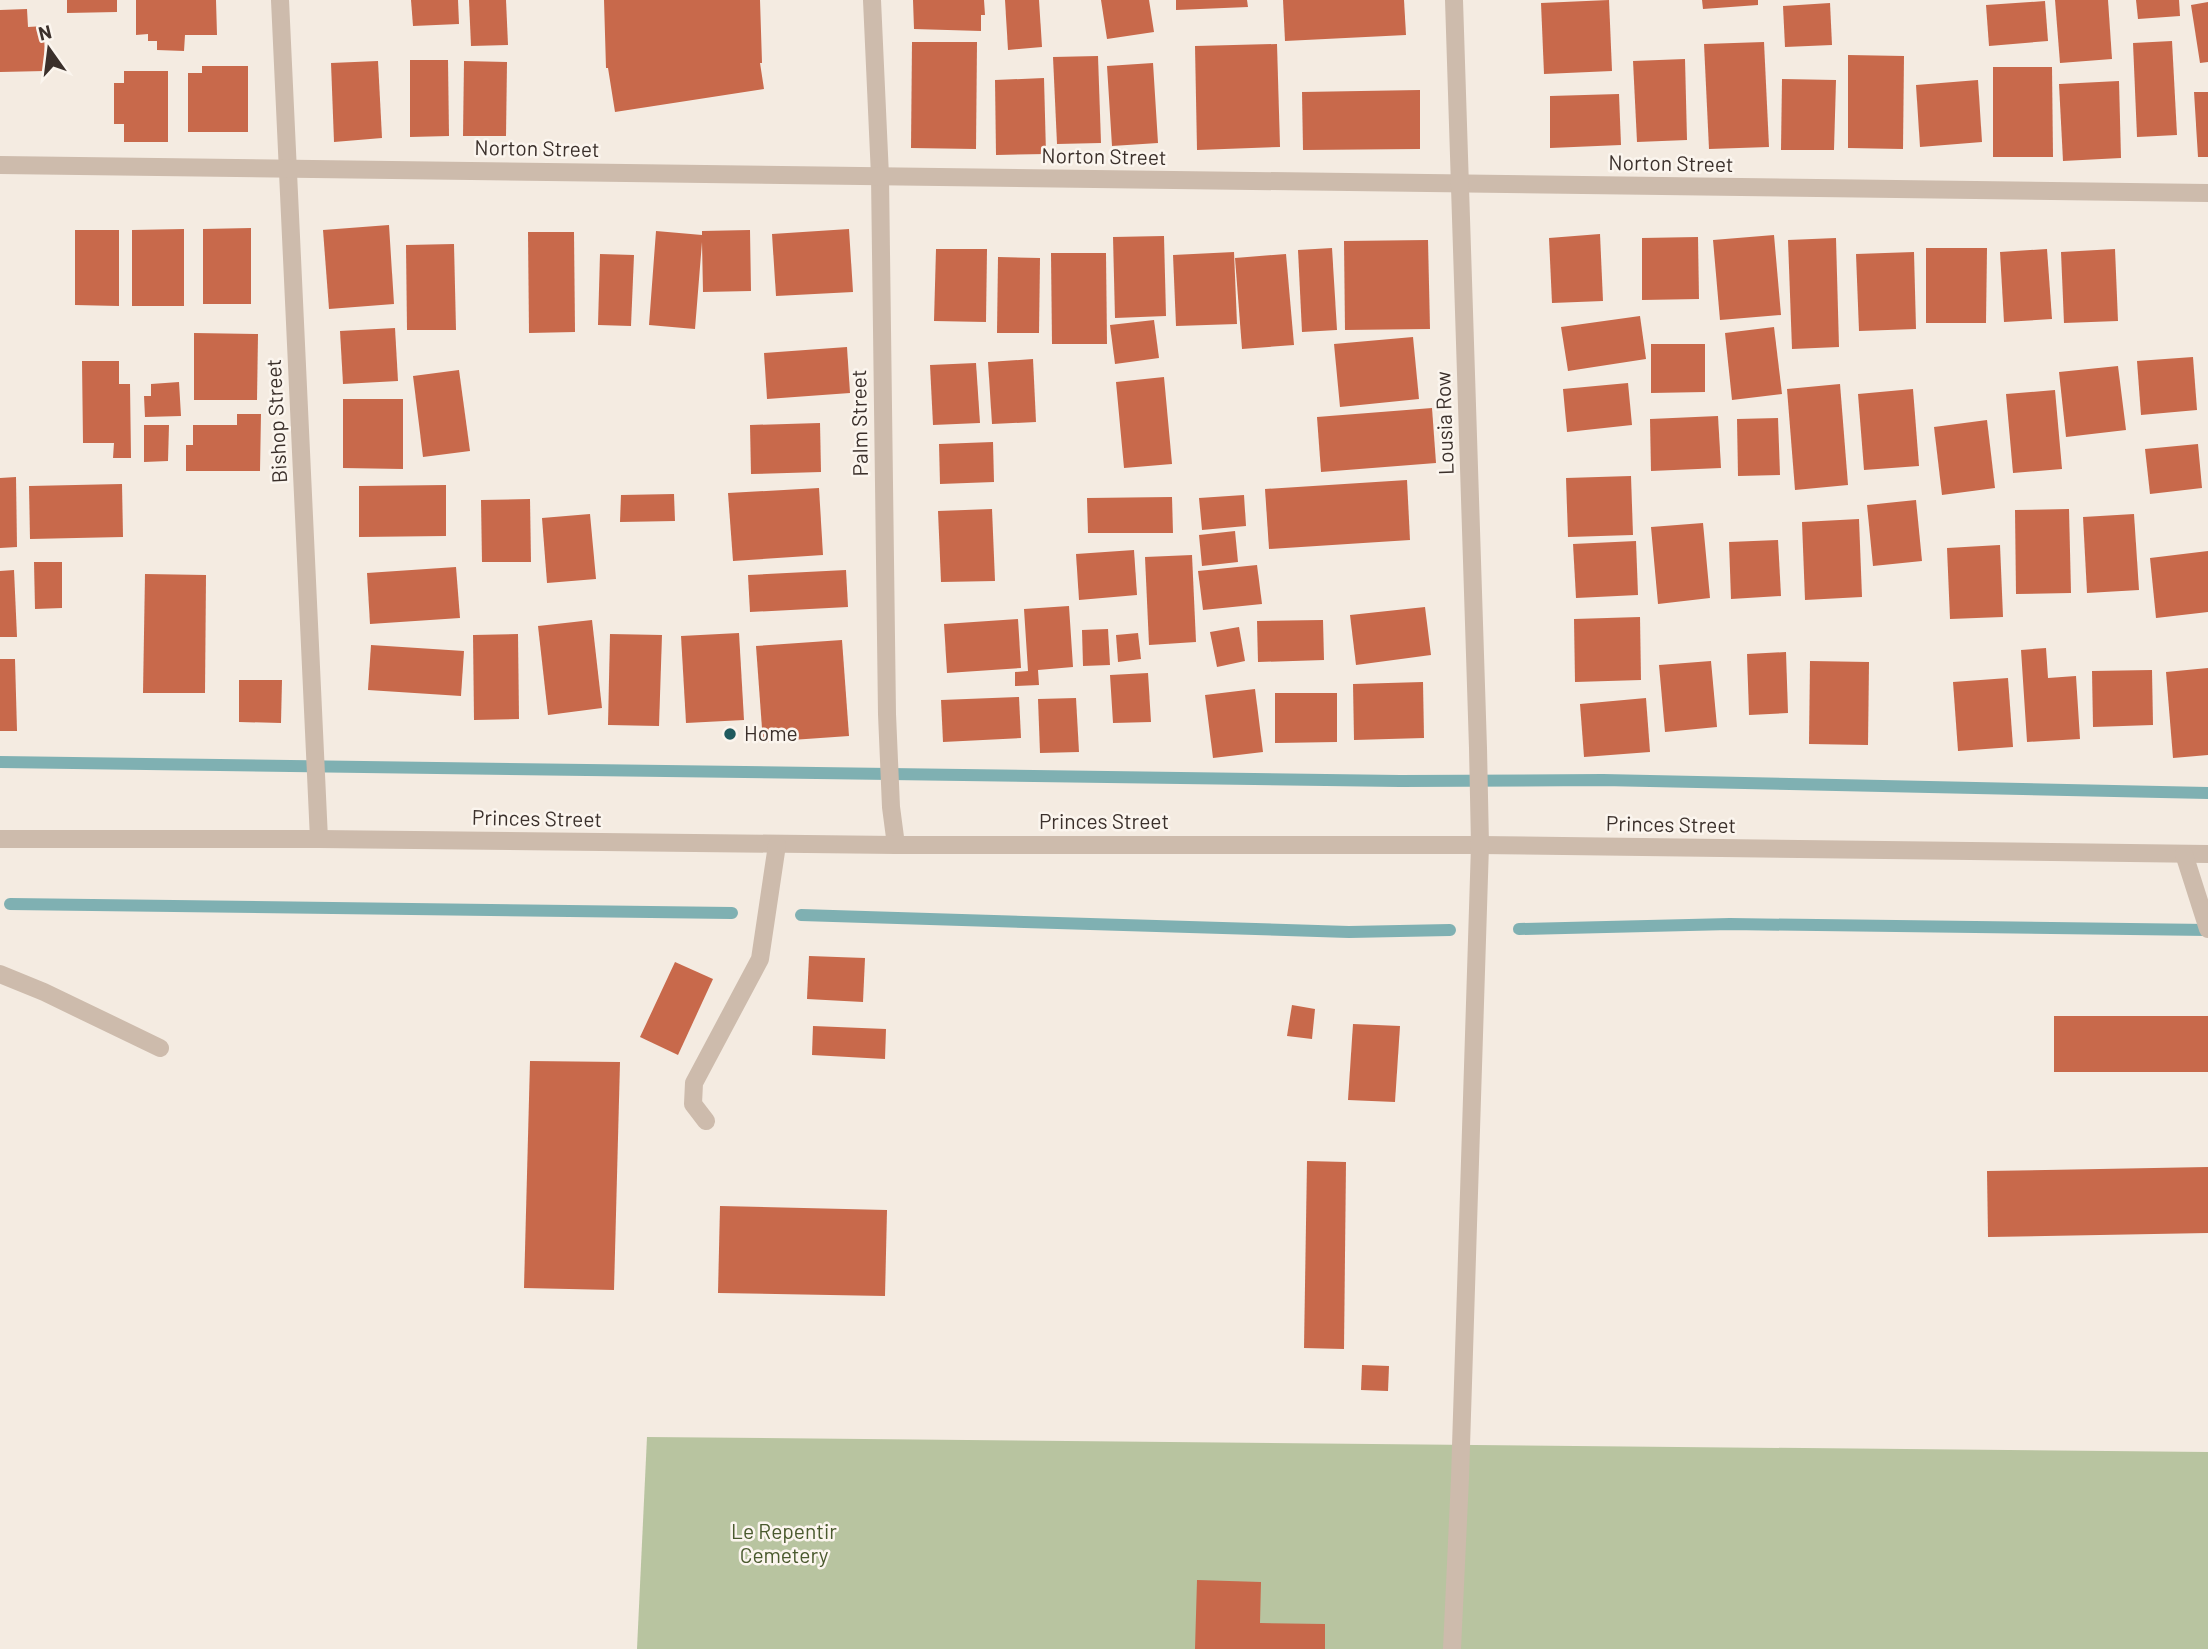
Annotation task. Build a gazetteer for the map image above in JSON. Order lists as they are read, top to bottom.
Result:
{
  "streets": {
    "street": [
      "Norton Street",
      "Bishop Street",
      "Palm Street",
      "Lousia Row",
      "Princes Street"
    ]
  },
  "crossings": [
    ["Norton Street", "Bishop Street"],
    ["Norton Street", "Palm Street"],
    ["Norton Street", "Lousia Row"],
    ["Bishop Street", "Princes Street"],
    ["Palm Street", "Princes Street"],
    ["Lousia Row", "Princes Street"]
  ],
  "parks": ["Le Repentir Cemetery"],
  "places": ["Home"],
  "north": "top"
}
